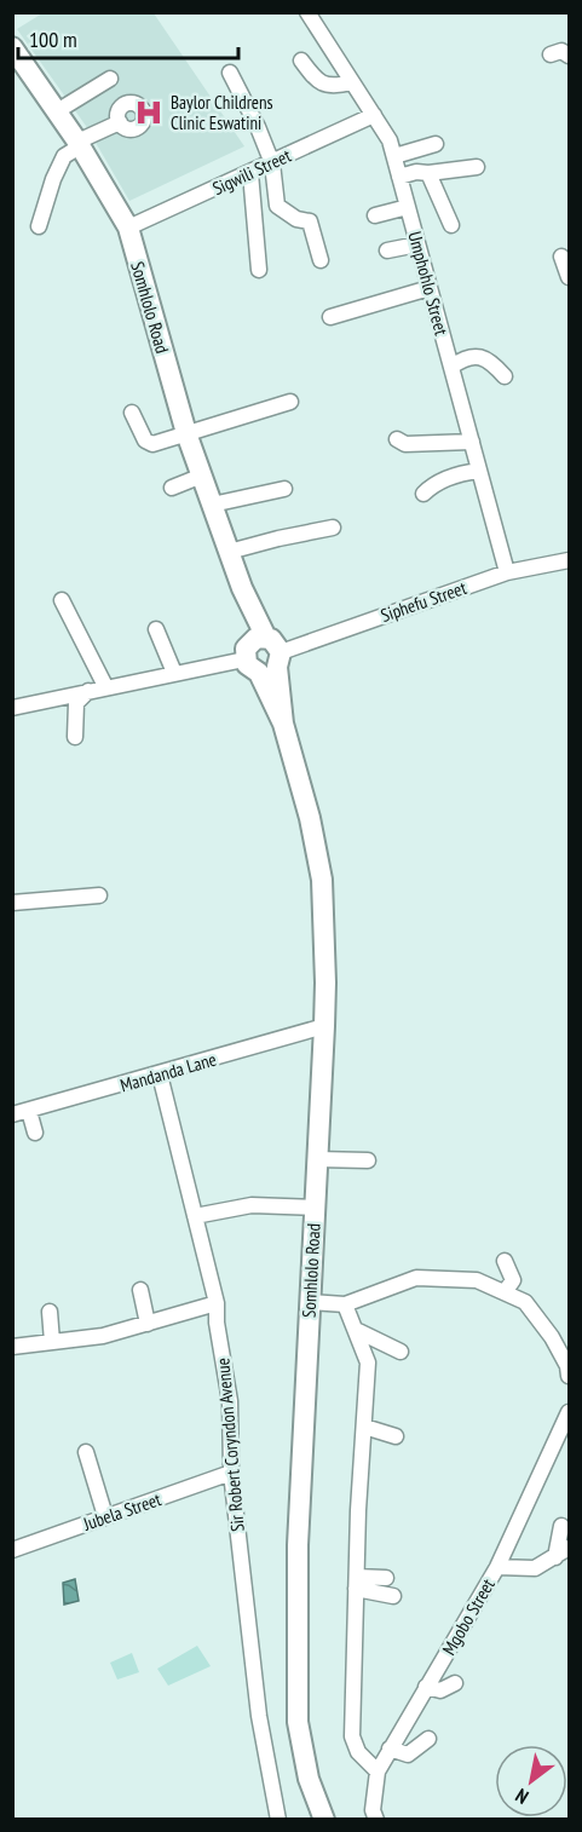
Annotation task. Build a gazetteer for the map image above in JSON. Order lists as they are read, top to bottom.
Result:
{
  "streets": {
    "main road": ["Somhlolo Road"],
    "street": [
      "Sigwili Street",
      "Umphohlo Street",
      "Siphefu Street",
      "Mandanda Lane",
      "Sir Robert Coryndon Avenue",
      "Jubela Street",
      "Mgobo Street"
    ]
  },
  "crossings": [
    ["Sigwili Street", "Umphohlo Street"],
    ["Sigwili Street", "Somhlolo Road"],
    ["Umphohlo Street", "Siphefu Street"],
    ["Somhlolo Road", "Siphefu Street"],
    ["Somhlolo Road", "Mandanda Lane"],
    ["Mandanda Lane", "Sir Robert Coryndon Avenue"],
    ["Sir Robert Coryndon Avenue", "Jubela Street"]
  ],
  "places": {
    "hospital": ["Baylor Childrens Clinic Eswatini"]
  },
  "scale_bar": "100 m",
  "north": "bottom left"
}
